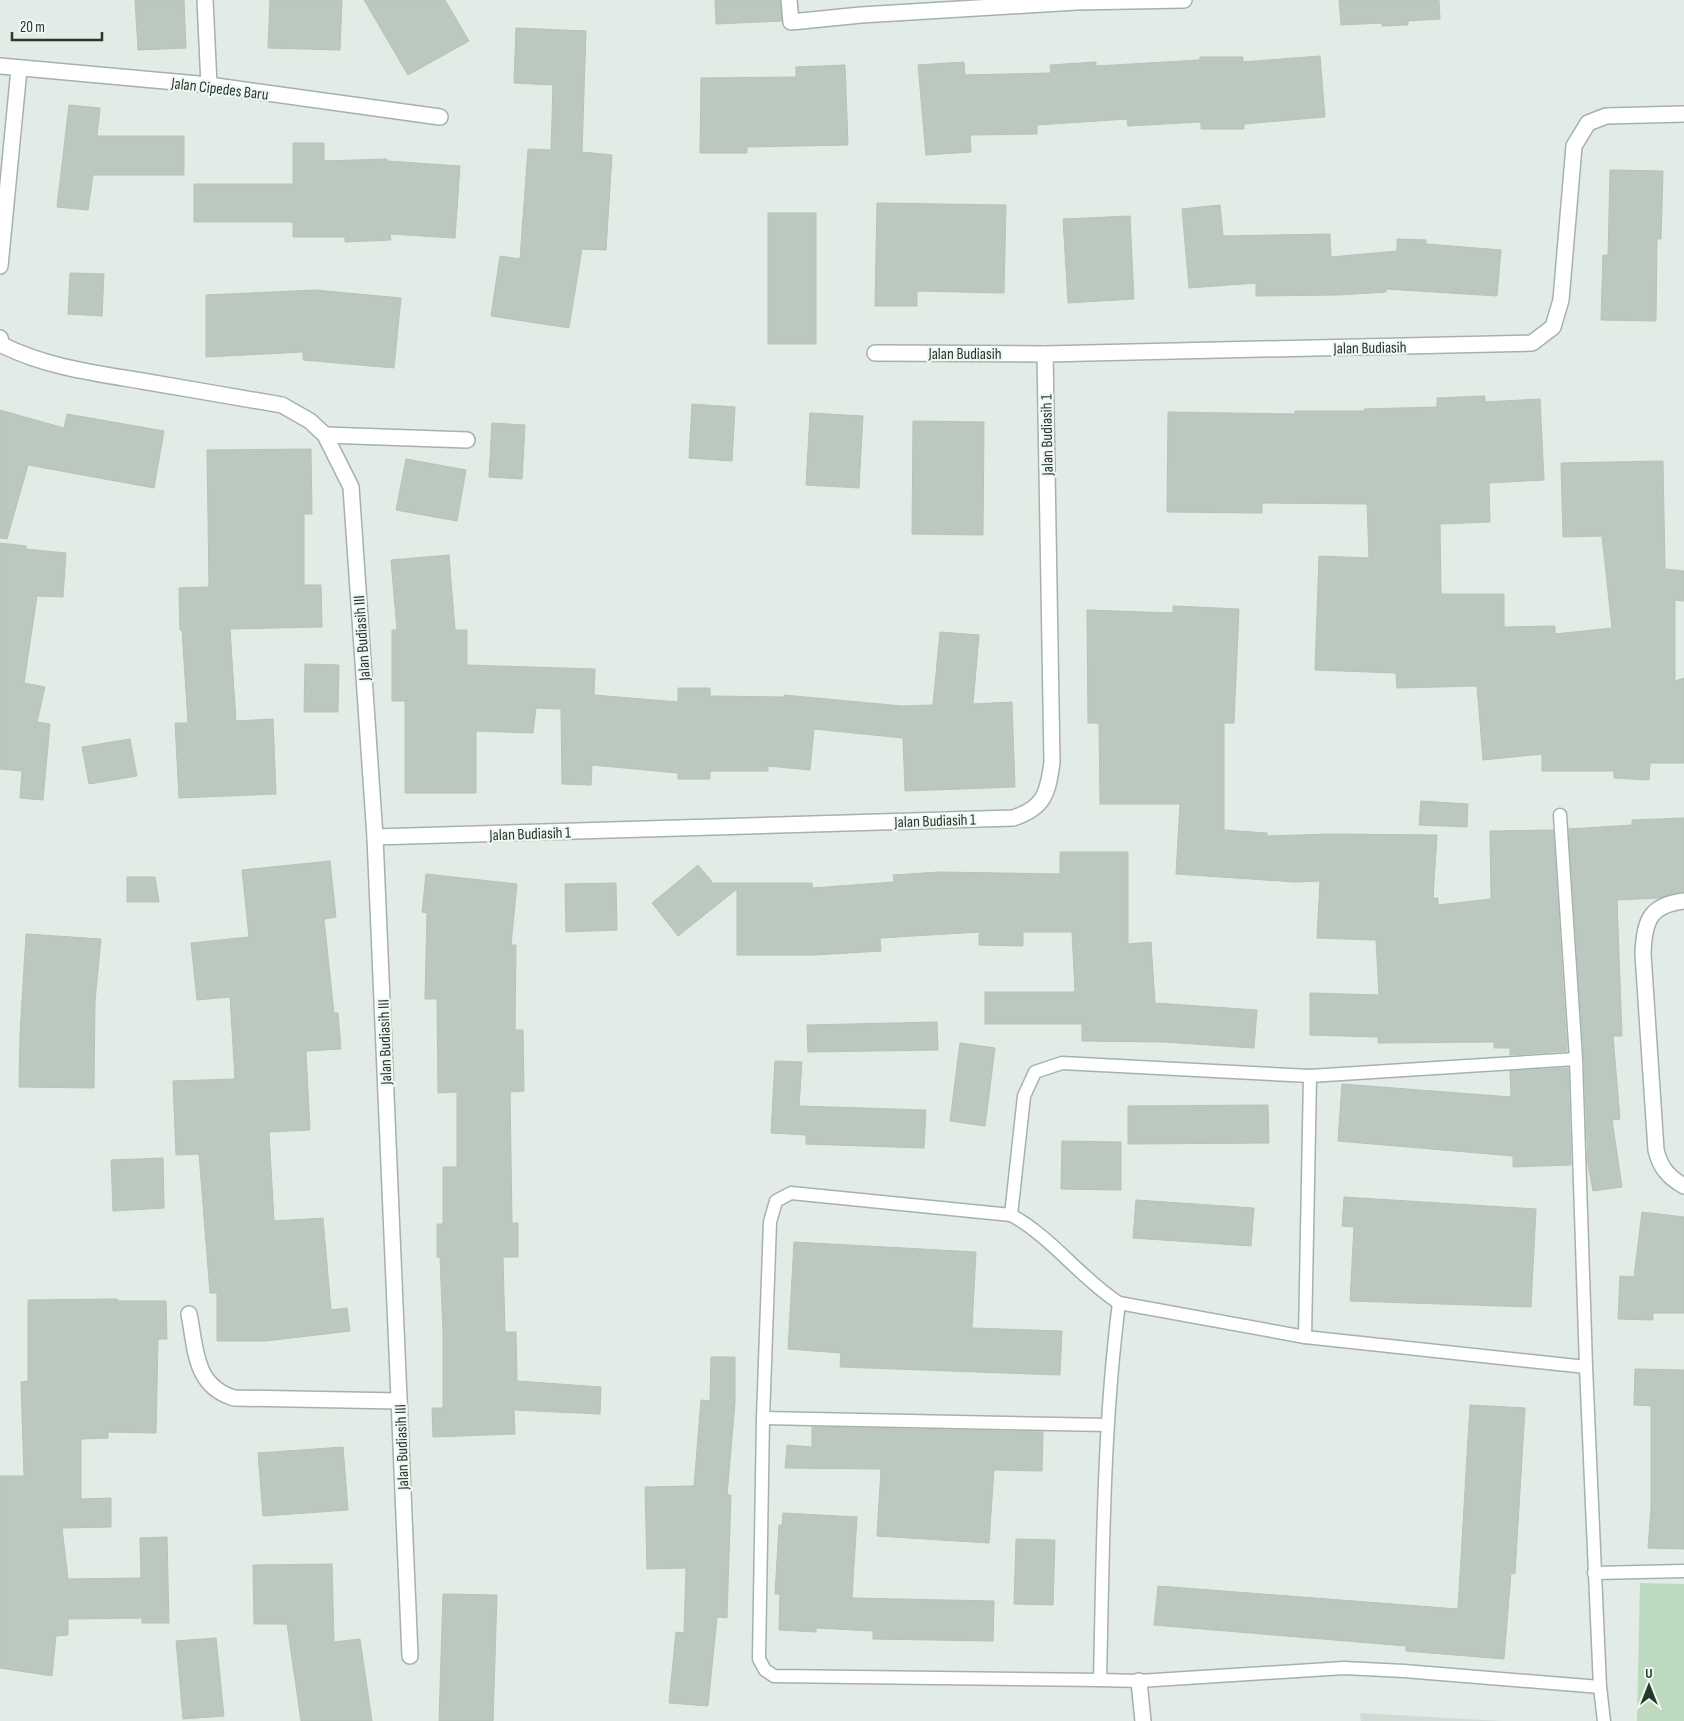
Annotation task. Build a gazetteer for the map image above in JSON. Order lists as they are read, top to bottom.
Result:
{
  "streets": {
    "street": [
      "Jalan Cipedes Baru",
      "Jalan Budiasih",
      "Jalan Budiasih 1",
      "Jalan Budiasih III"
    ]
  },
  "crossings": [
    ["Jalan Budiasih", "Jalan Budiasih 1"],
    ["Jalan Budiasih 1", "Jalan Budiasih III"]
  ],
  "scale_bar": "20 m",
  "north": "top"
}
